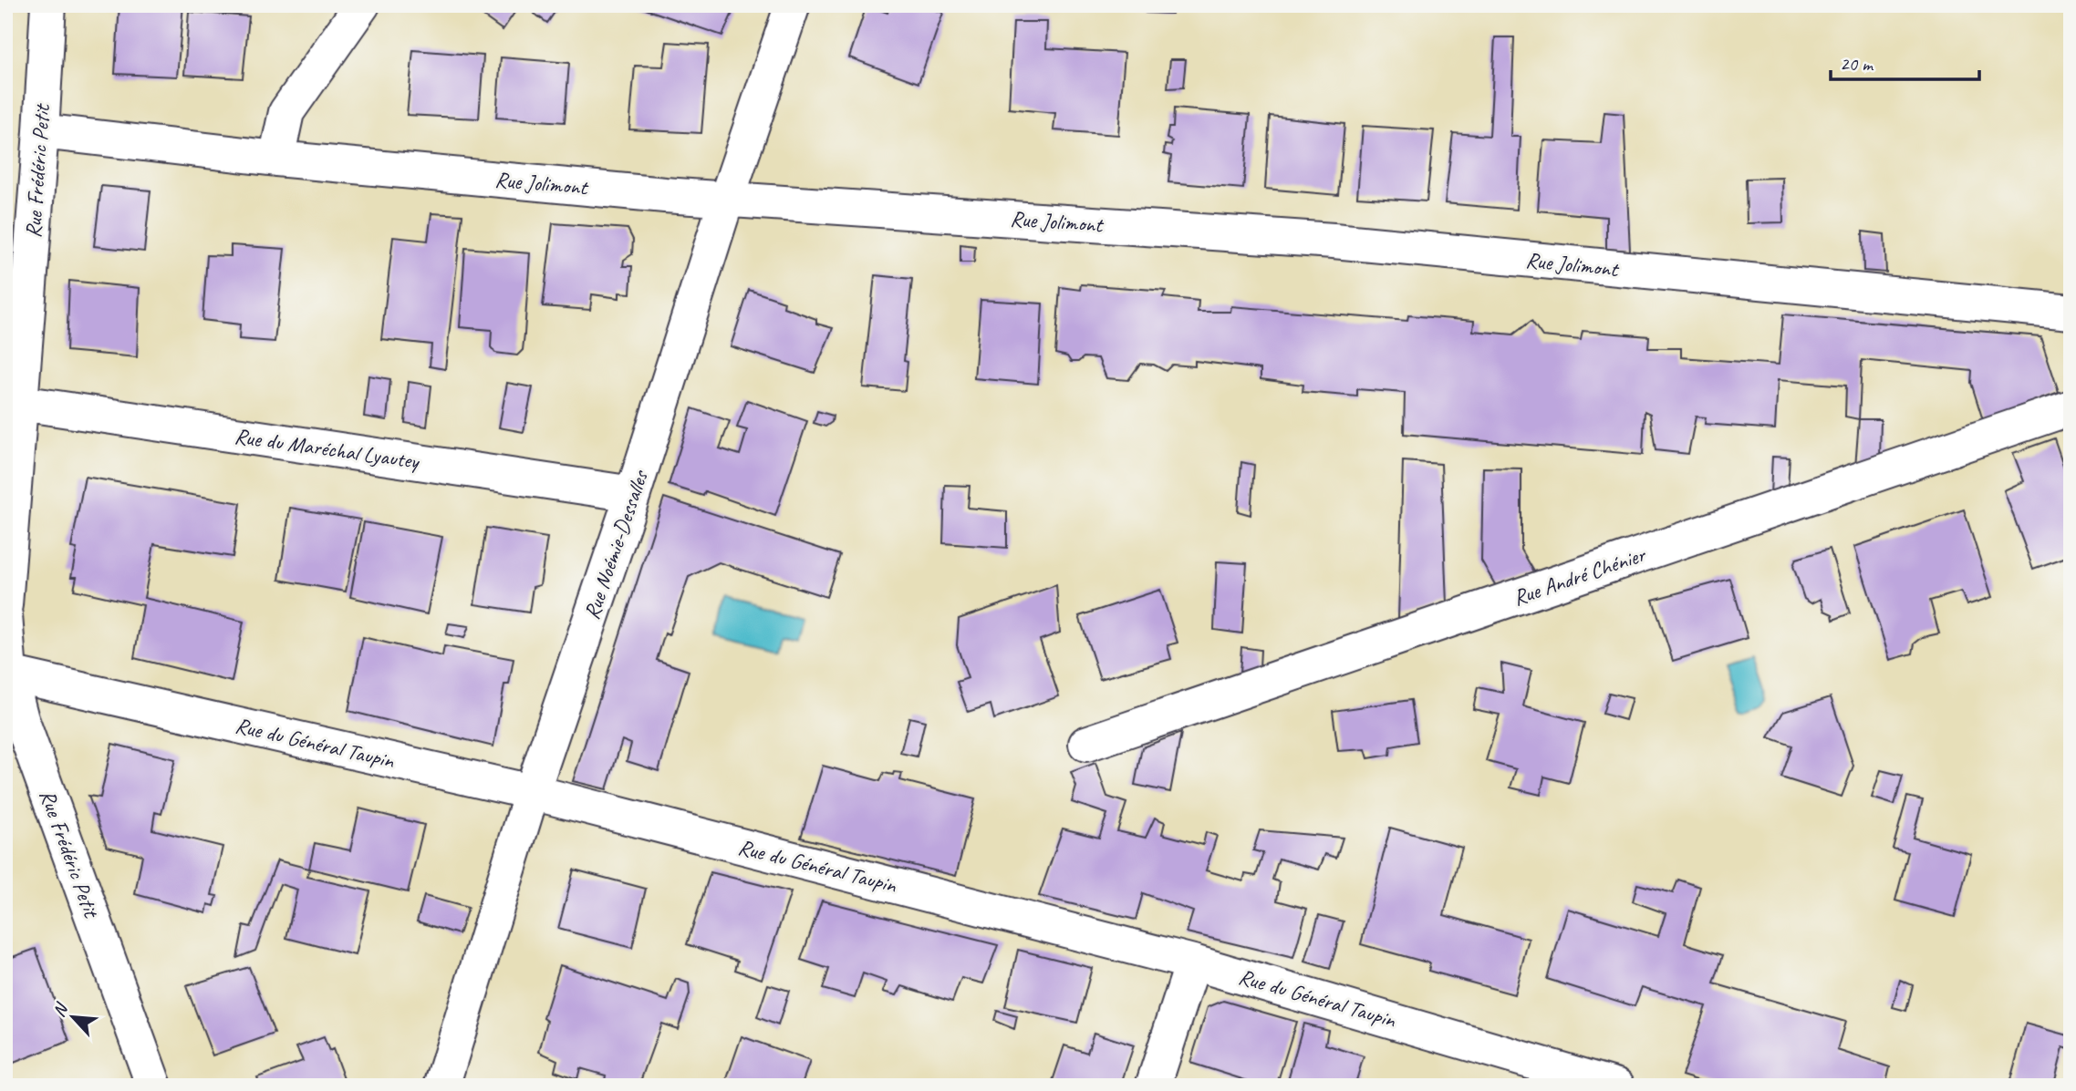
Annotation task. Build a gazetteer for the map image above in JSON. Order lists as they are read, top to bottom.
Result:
{
  "streets": {
    "street": [
      "Rue Frédéric Petit",
      "Rue Jolimont",
      "Rue du Maréchal Lyautey",
      "Rue Noémie-Dessalles",
      "Rue André Chénier",
      "Rue du Général Taupin"
    ]
  },
  "crossings": [
    ["Rue Frédéric Petit", "Rue Jolimont"],
    ["Rue Frédéric Petit", "Rue du Maréchal Lyautey"],
    ["Rue Frédéric Petit", "Rue du Général Taupin"],
    ["Rue Jolimont", "Rue Noémie-Dessalles"],
    ["Rue du Maréchal Lyautey", "Rue Noémie-Dessalles"],
    ["Rue Noémie-Dessalles", "Rue du Général Taupin"]
  ],
  "scale_bar": "20 m",
  "north": "top left"
}
